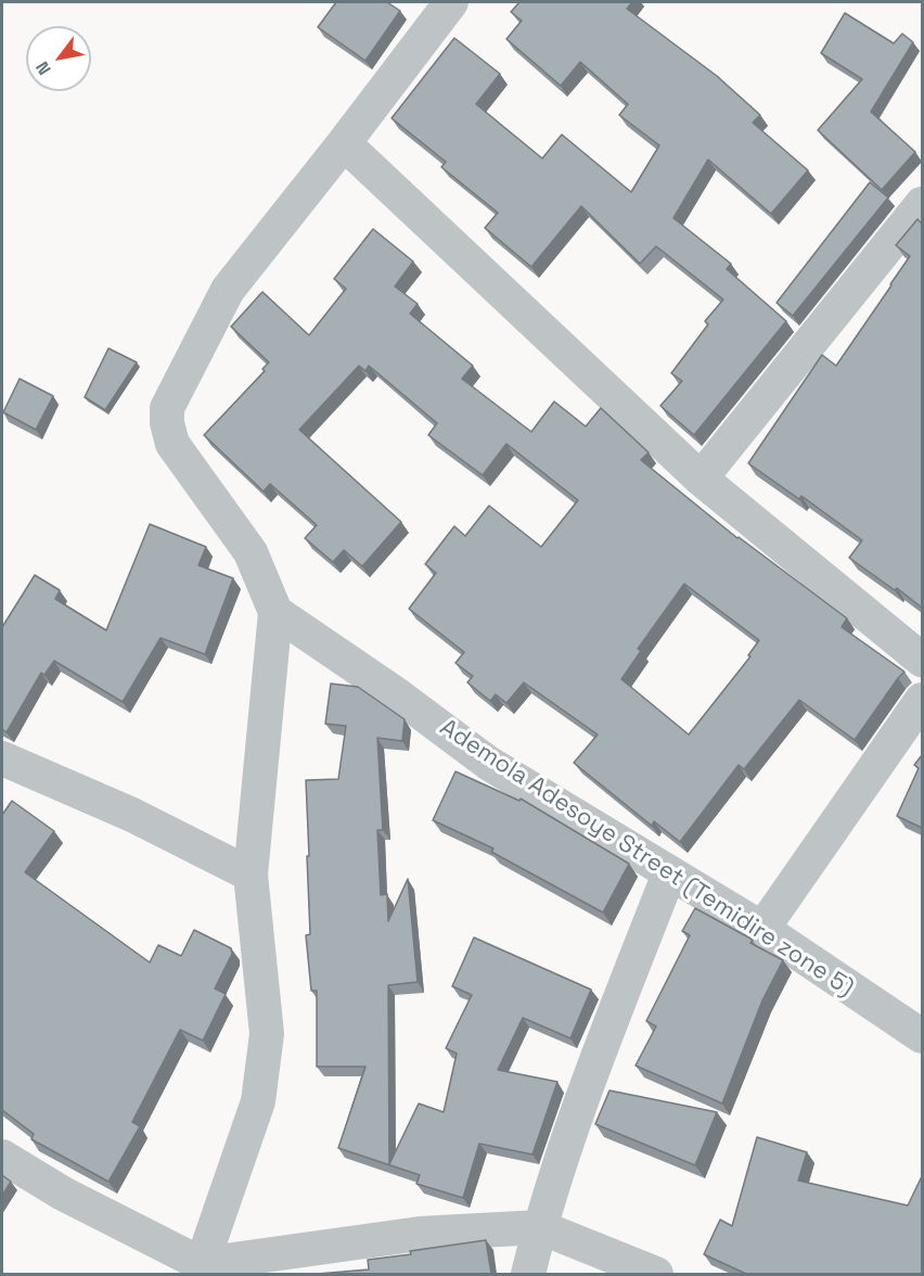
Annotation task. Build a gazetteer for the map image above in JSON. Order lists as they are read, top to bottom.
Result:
{
  "streets": {
    "street": ["Ademola Adesoye Street (Temidire zone 5)"]
  },
  "north": "bottom left"
}
